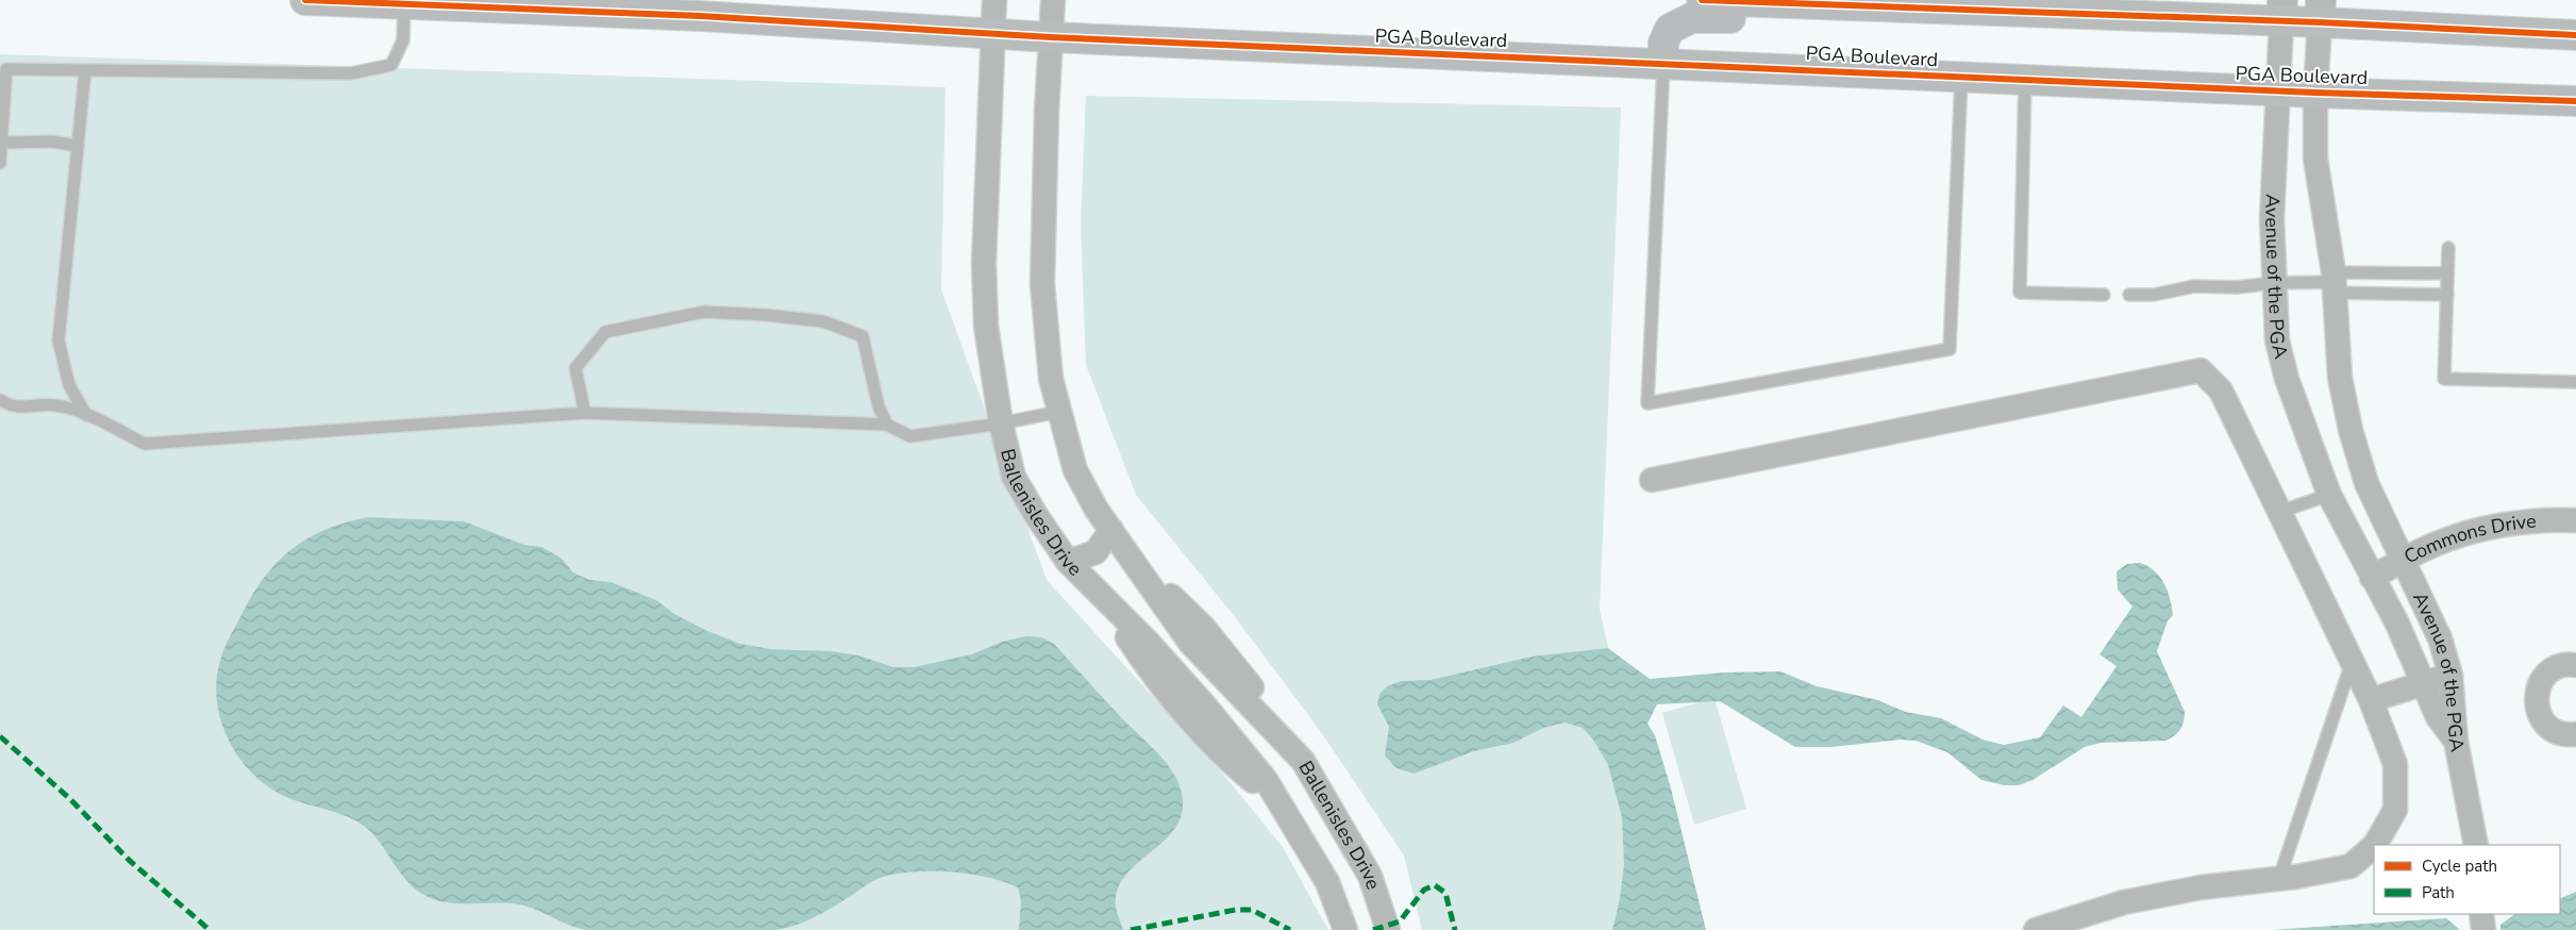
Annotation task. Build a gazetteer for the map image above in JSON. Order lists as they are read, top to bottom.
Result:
{
  "streets": {
    "main road": ["PGA Boulevard"],
    "street": ["Avenue of the PGA", "Ballenisles Drive", "Commons Drive"]
  },
  "crossings": [
    ["PGA Boulevard", "Avenue of the PGA"],
    ["PGA Boulevard", "Ballenisles Drive"],
    ["Avenue of the PGA", "Commons Drive"]
  ],
  "legend": ["Cycle path", "Path"]
}
